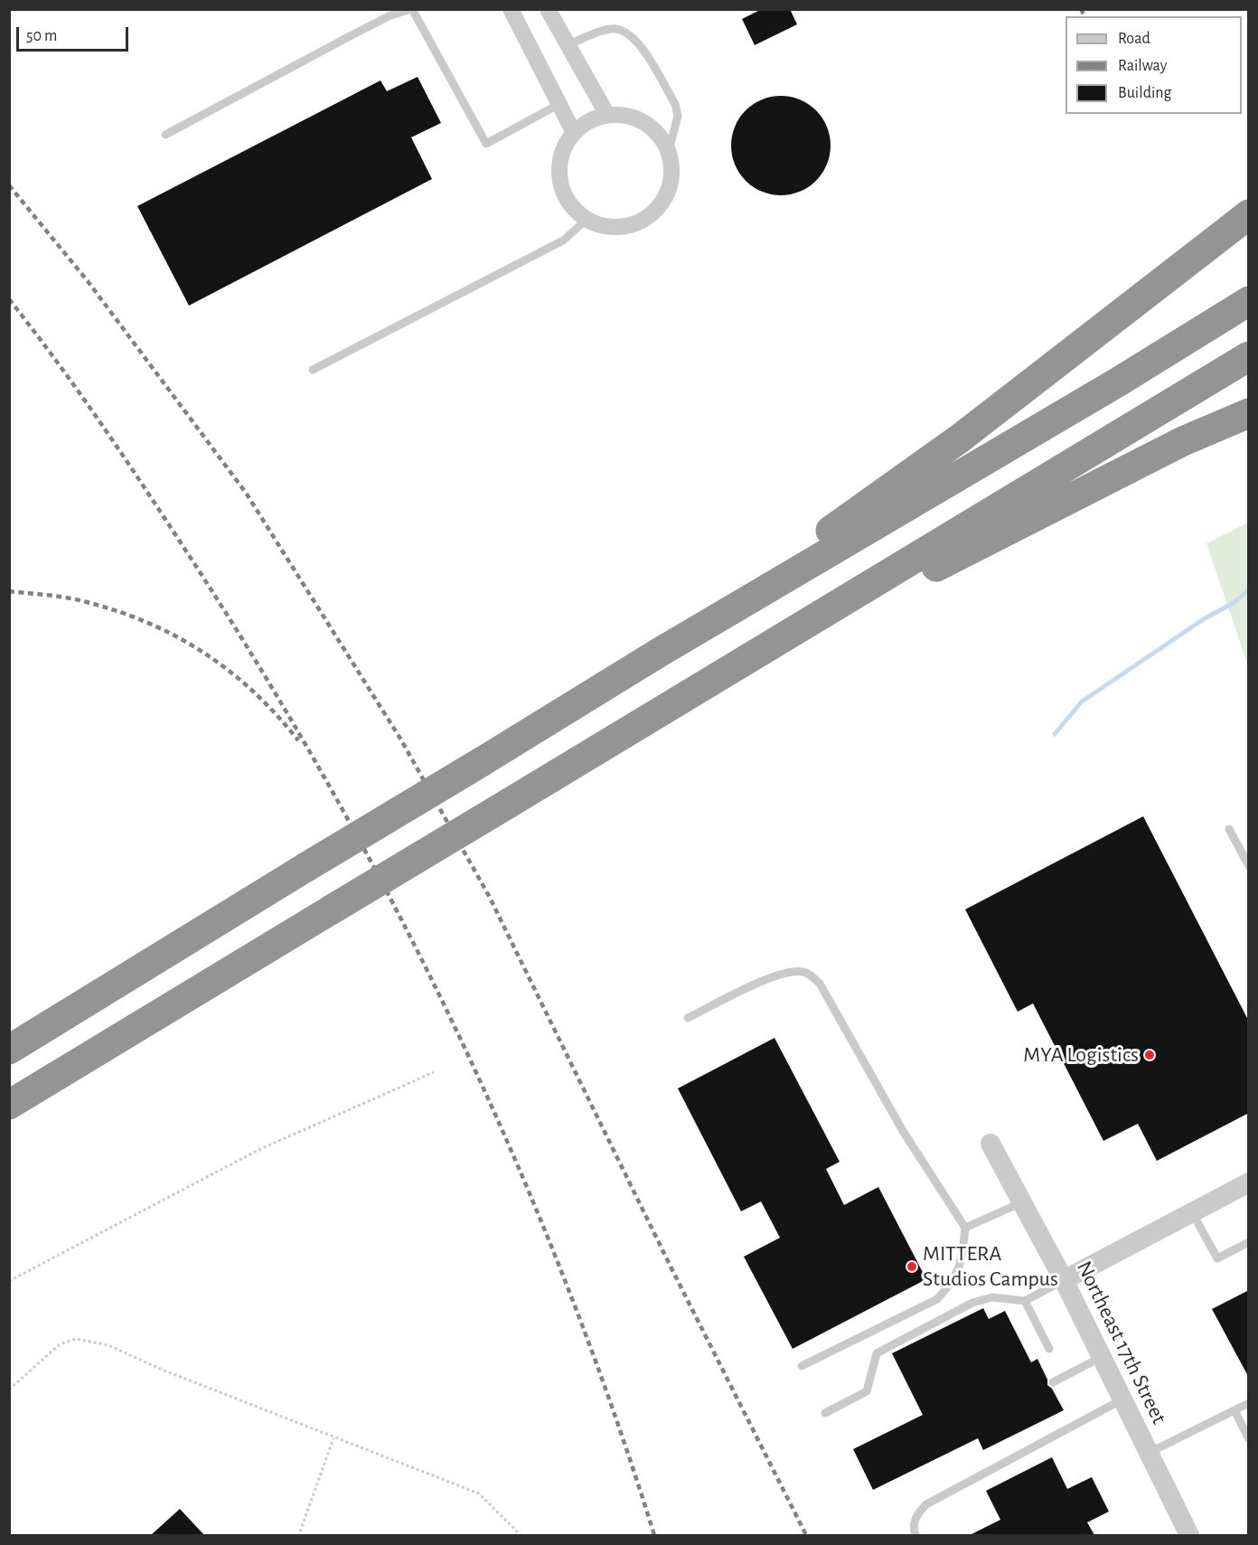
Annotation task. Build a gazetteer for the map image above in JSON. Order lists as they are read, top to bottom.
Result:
{
  "streets": {
    "street": ["Northeast 17th Street"]
  },
  "places": ["MYA Logistics", "MITTERA Studios Campus"],
  "legend": ["Road", "Railway", "Building"],
  "scale_bar": "50 m"
}
